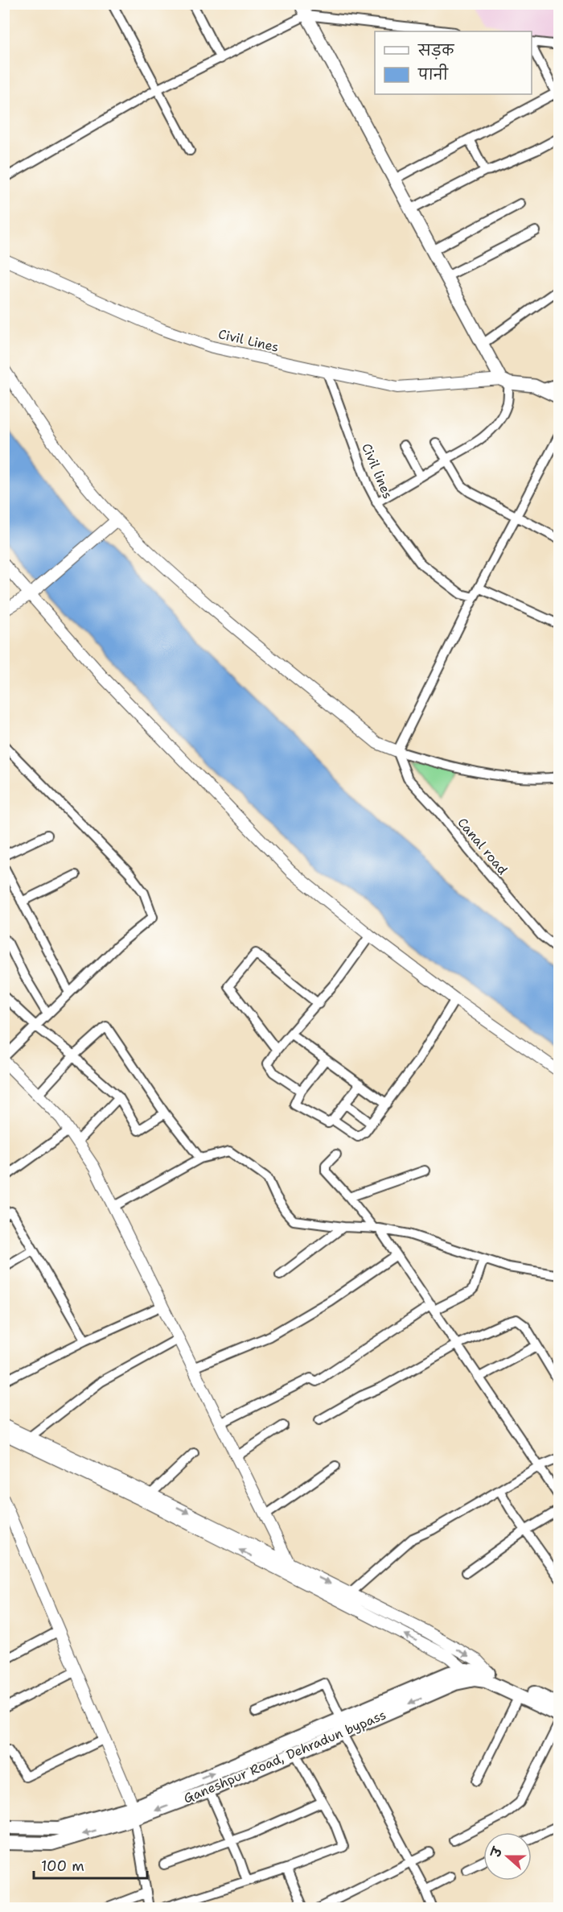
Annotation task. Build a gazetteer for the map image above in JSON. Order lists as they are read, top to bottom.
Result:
{
  "streets": {
    "main road": ["Ganeshpur Road, Dehradun bypass"],
    "street": ["Civil Lines", "Civil lines", "Canal road"]
  },
  "crossings": [
    ["Civil Lines", "Civil lines"]
  ],
  "legend": ["सड़क", "पानी"],
  "scale_bar": "100 m",
  "north": "left"
}
